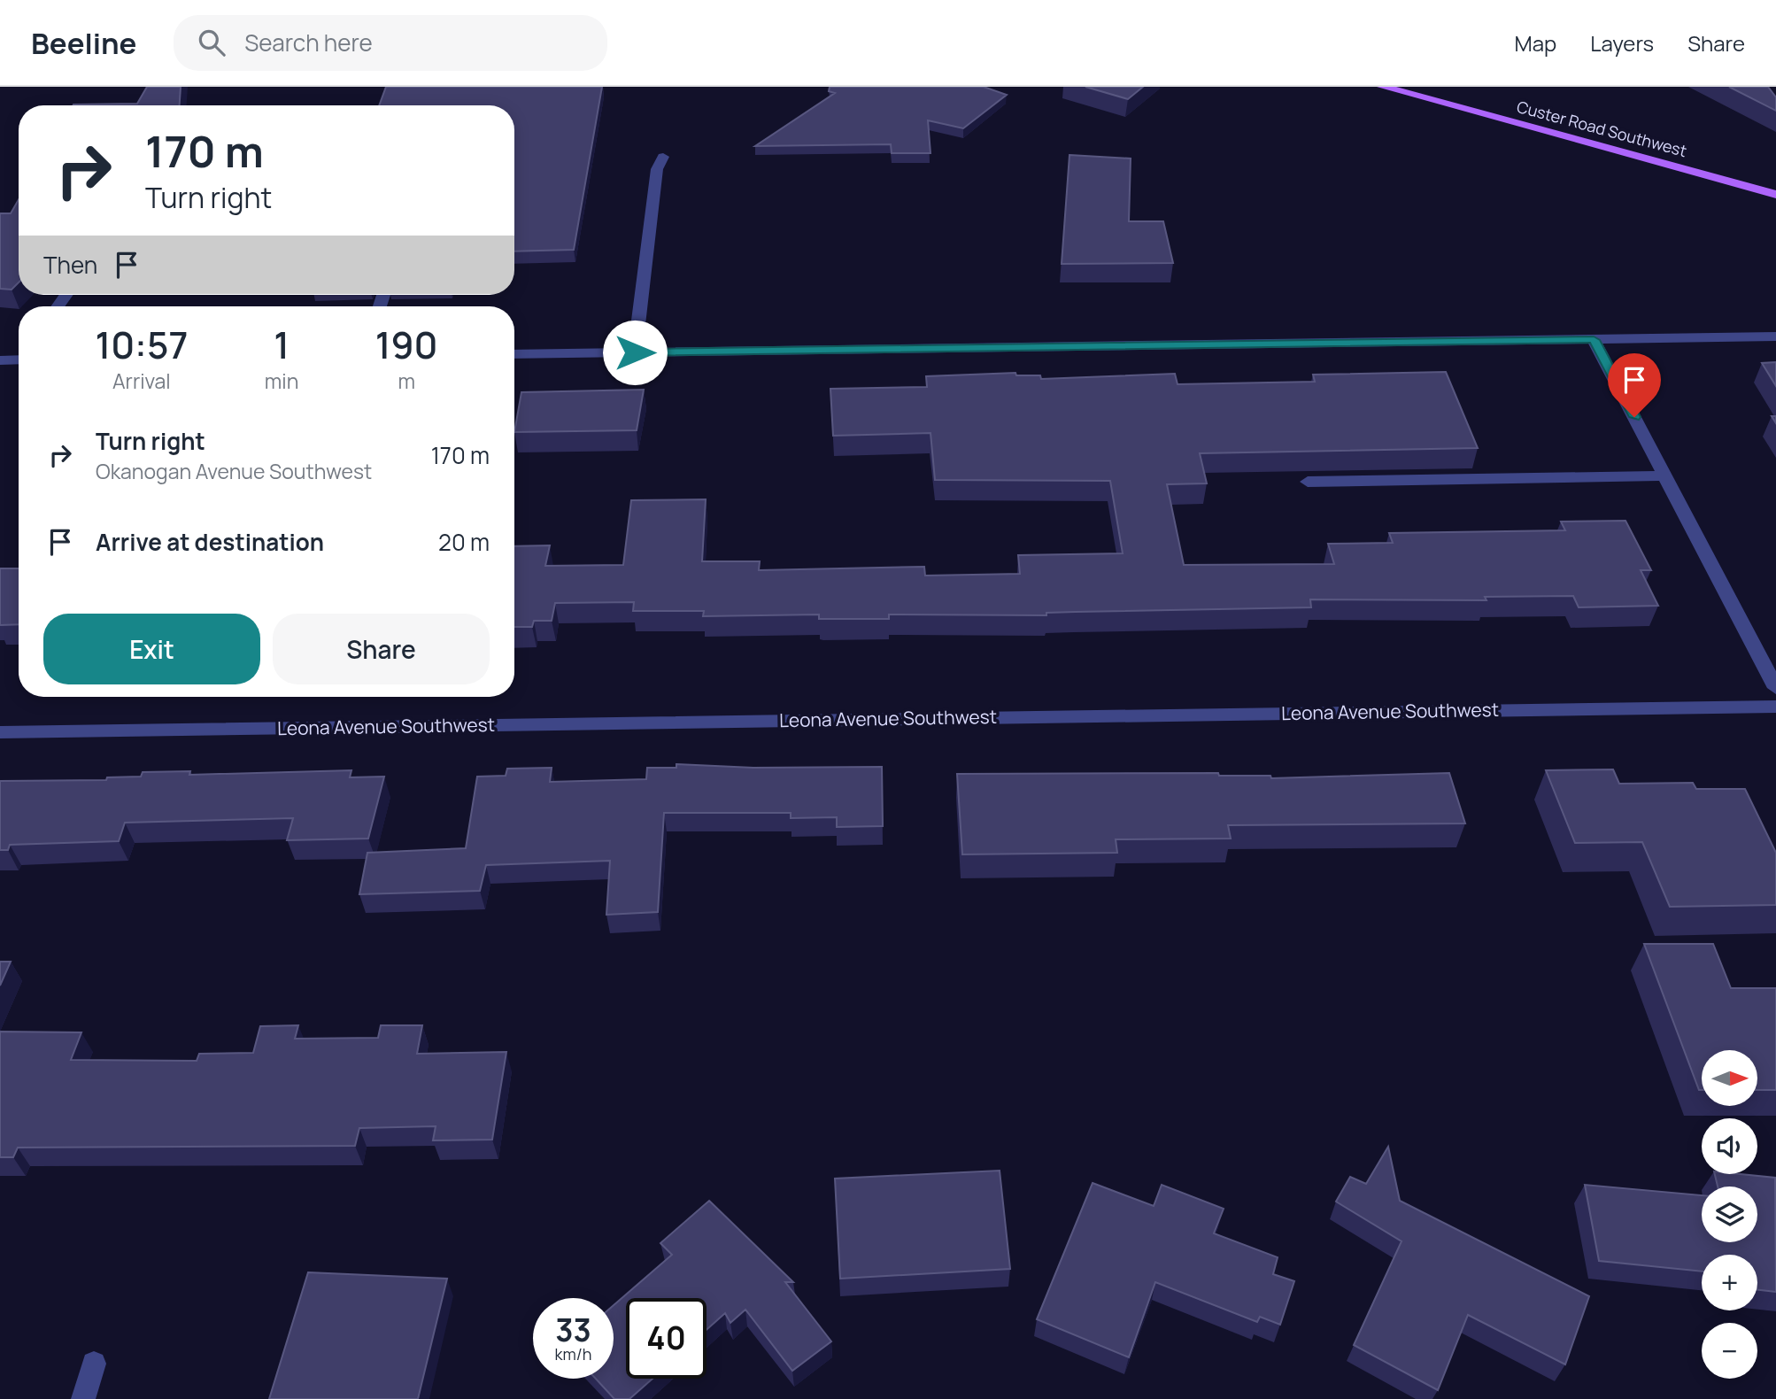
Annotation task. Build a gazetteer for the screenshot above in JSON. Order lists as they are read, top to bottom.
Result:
{
  "streets": {
    "main road": ["Custer Road Southwest"],
    "street": ["Leona Avenue Southwest"]
  },
  "north": "right",
  "page": {
    "header": "Beeline",
    "search": "Search here",
    "nav": ["Map", "Layers", "Share"],
    "turn": ["170 m", "Turn right"],
    "then": "Then",
    "eta": [
      "10:57",
      "Arrival",
      "1",
      "min",
      "190",
      "m"
    ],
    "list": [
      {
        "name": "Turn right",
        "note": "Okanogan Avenue Southwest",
        "value": "170 m"
      },
      {
        "name": "Arrive at destination",
        "value": "20 m"
      }
    ],
    "buttons": ["Exit", "Share"],
    "map_buttons": ["+", "−"],
    "speed": "33 km/h",
    "limit": "40"
  }
}
